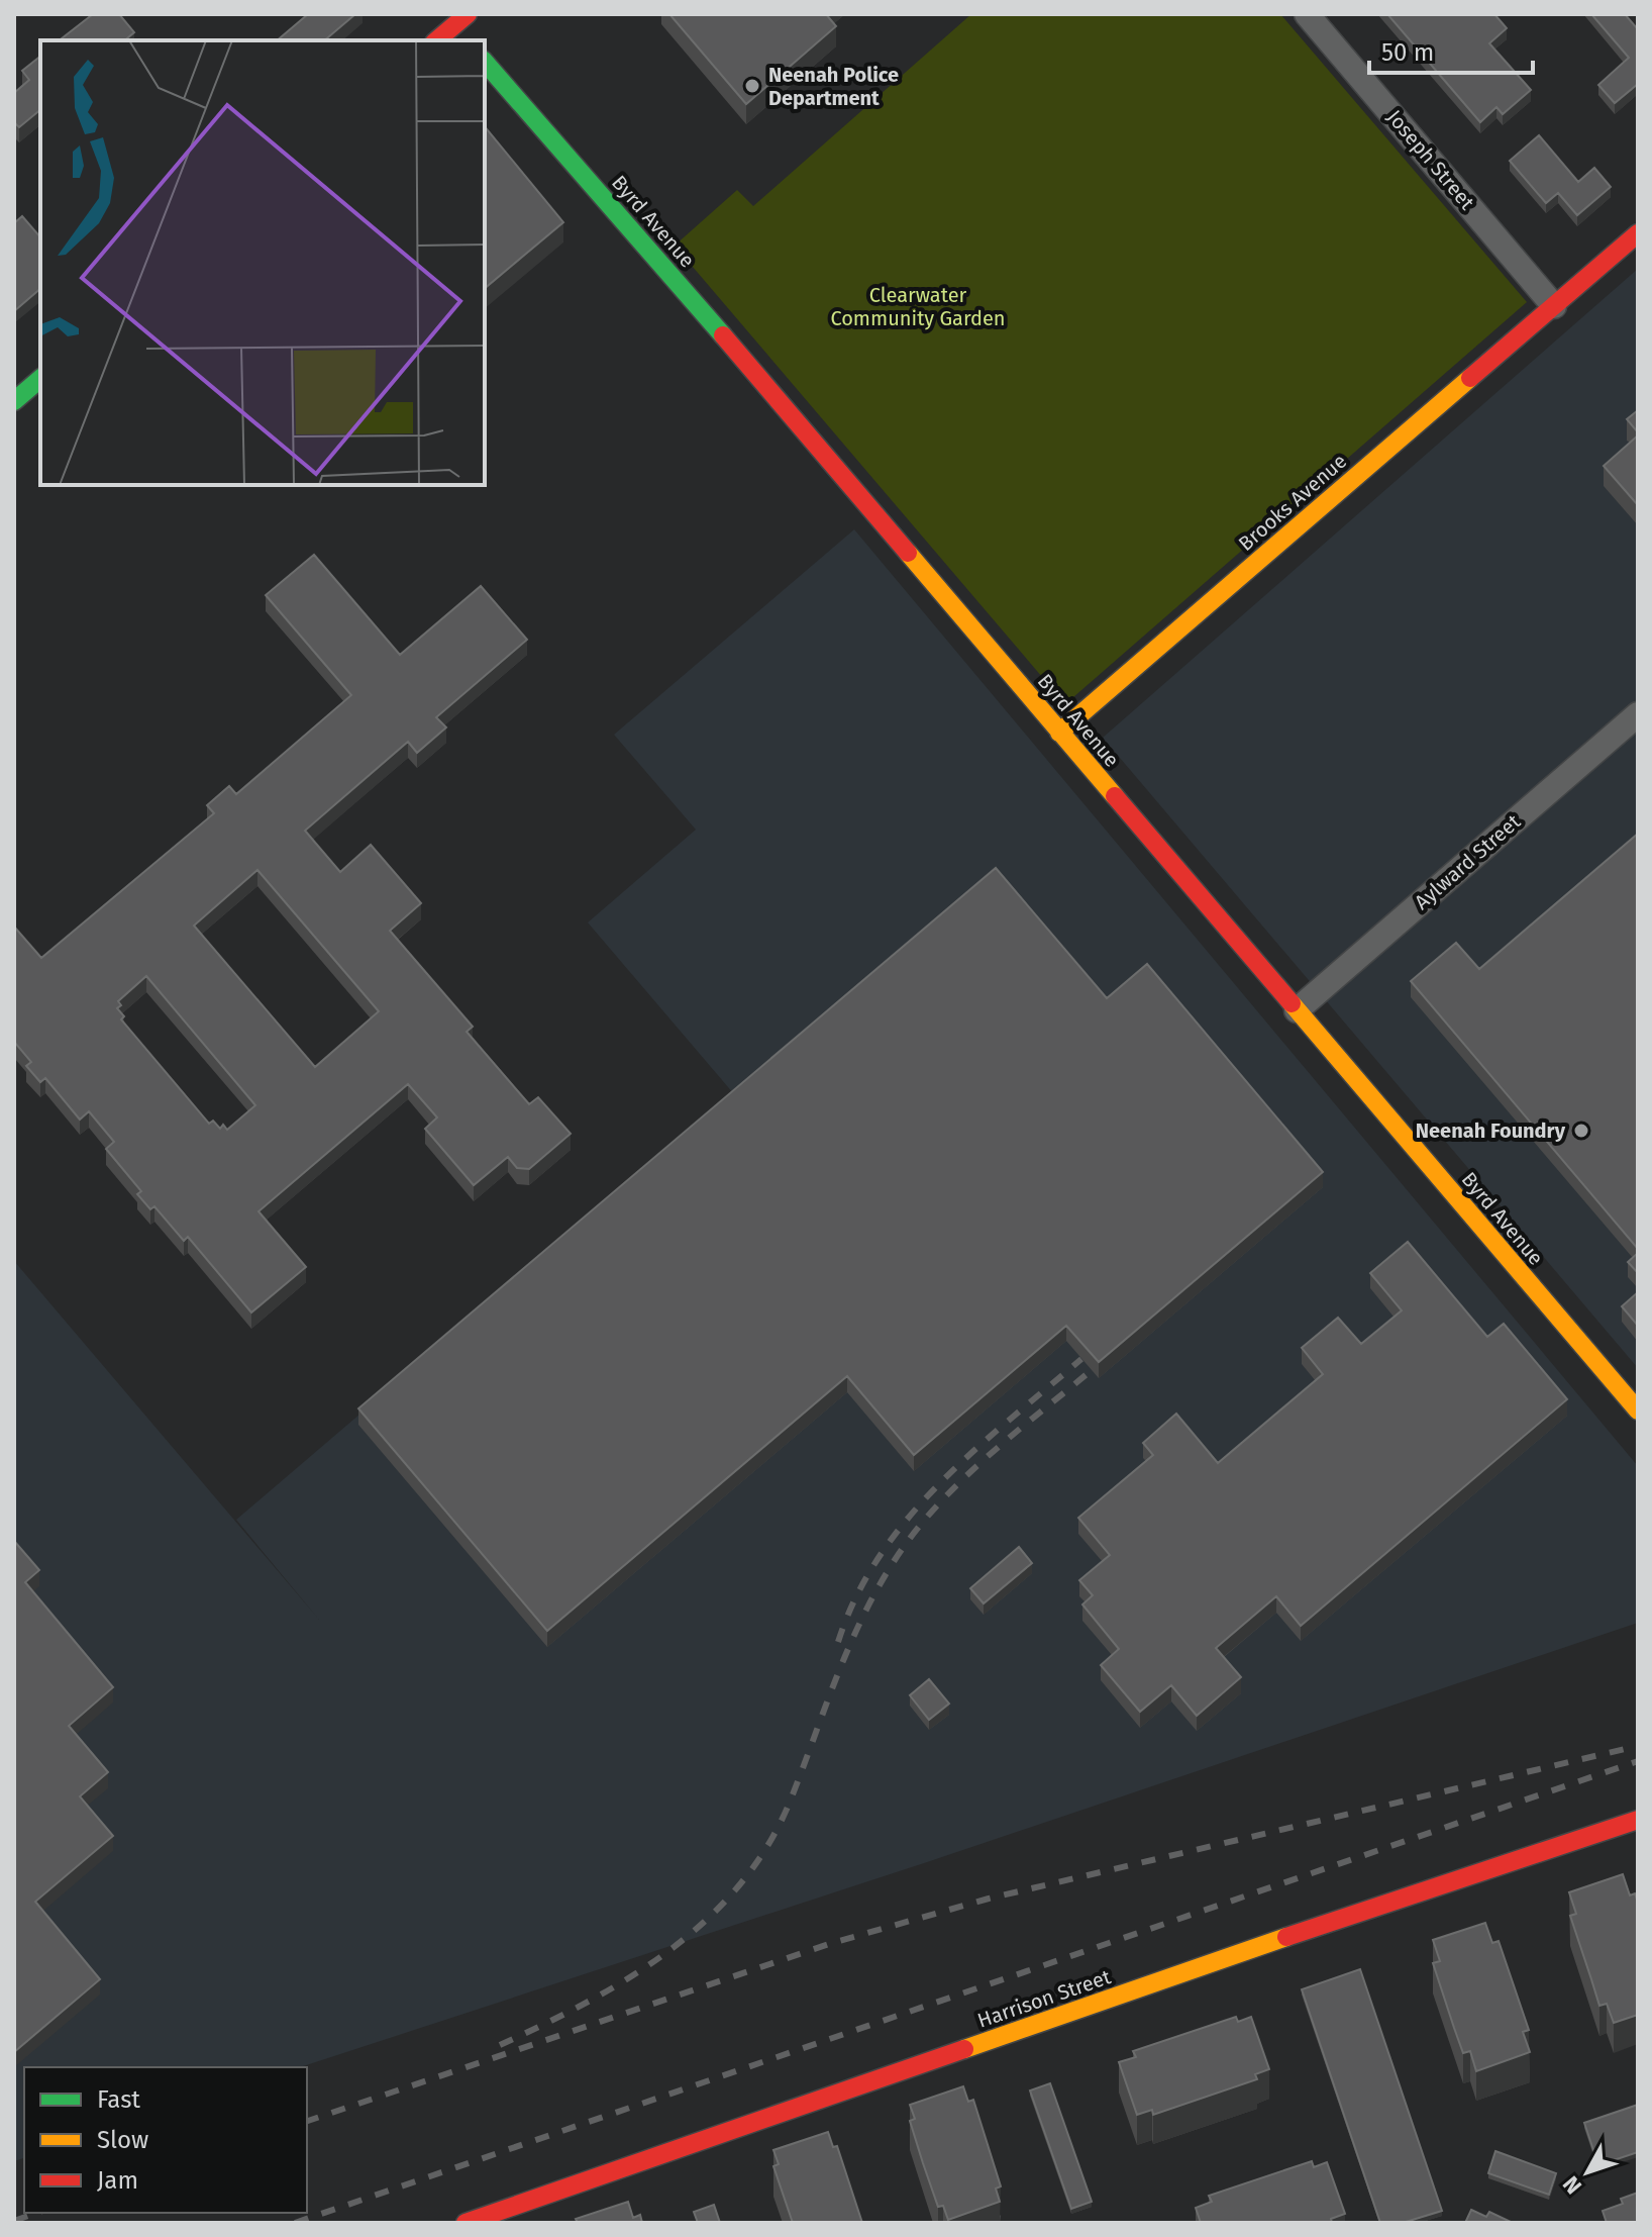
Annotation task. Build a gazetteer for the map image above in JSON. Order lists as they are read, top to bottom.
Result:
{
  "streets": {
    "street": [
      "Joseph Street",
      "Byrd Avenue",
      "Brooks Avenue",
      "Aylward Street",
      "Harrison Street"
    ]
  },
  "crossings": [
    ["Joseph Street", "Brooks Avenue"],
    ["Byrd Avenue", "Brooks Avenue"],
    ["Byrd Avenue", "Aylward Street"]
  ],
  "parks": ["Clearwater Community Garden"],
  "places": ["Neenah Police Department", "Neenah Foundry"],
  "legend": ["Fast", "Slow", "Jam"],
  "scale_bar": "50 m",
  "north": "bottom left"
}
